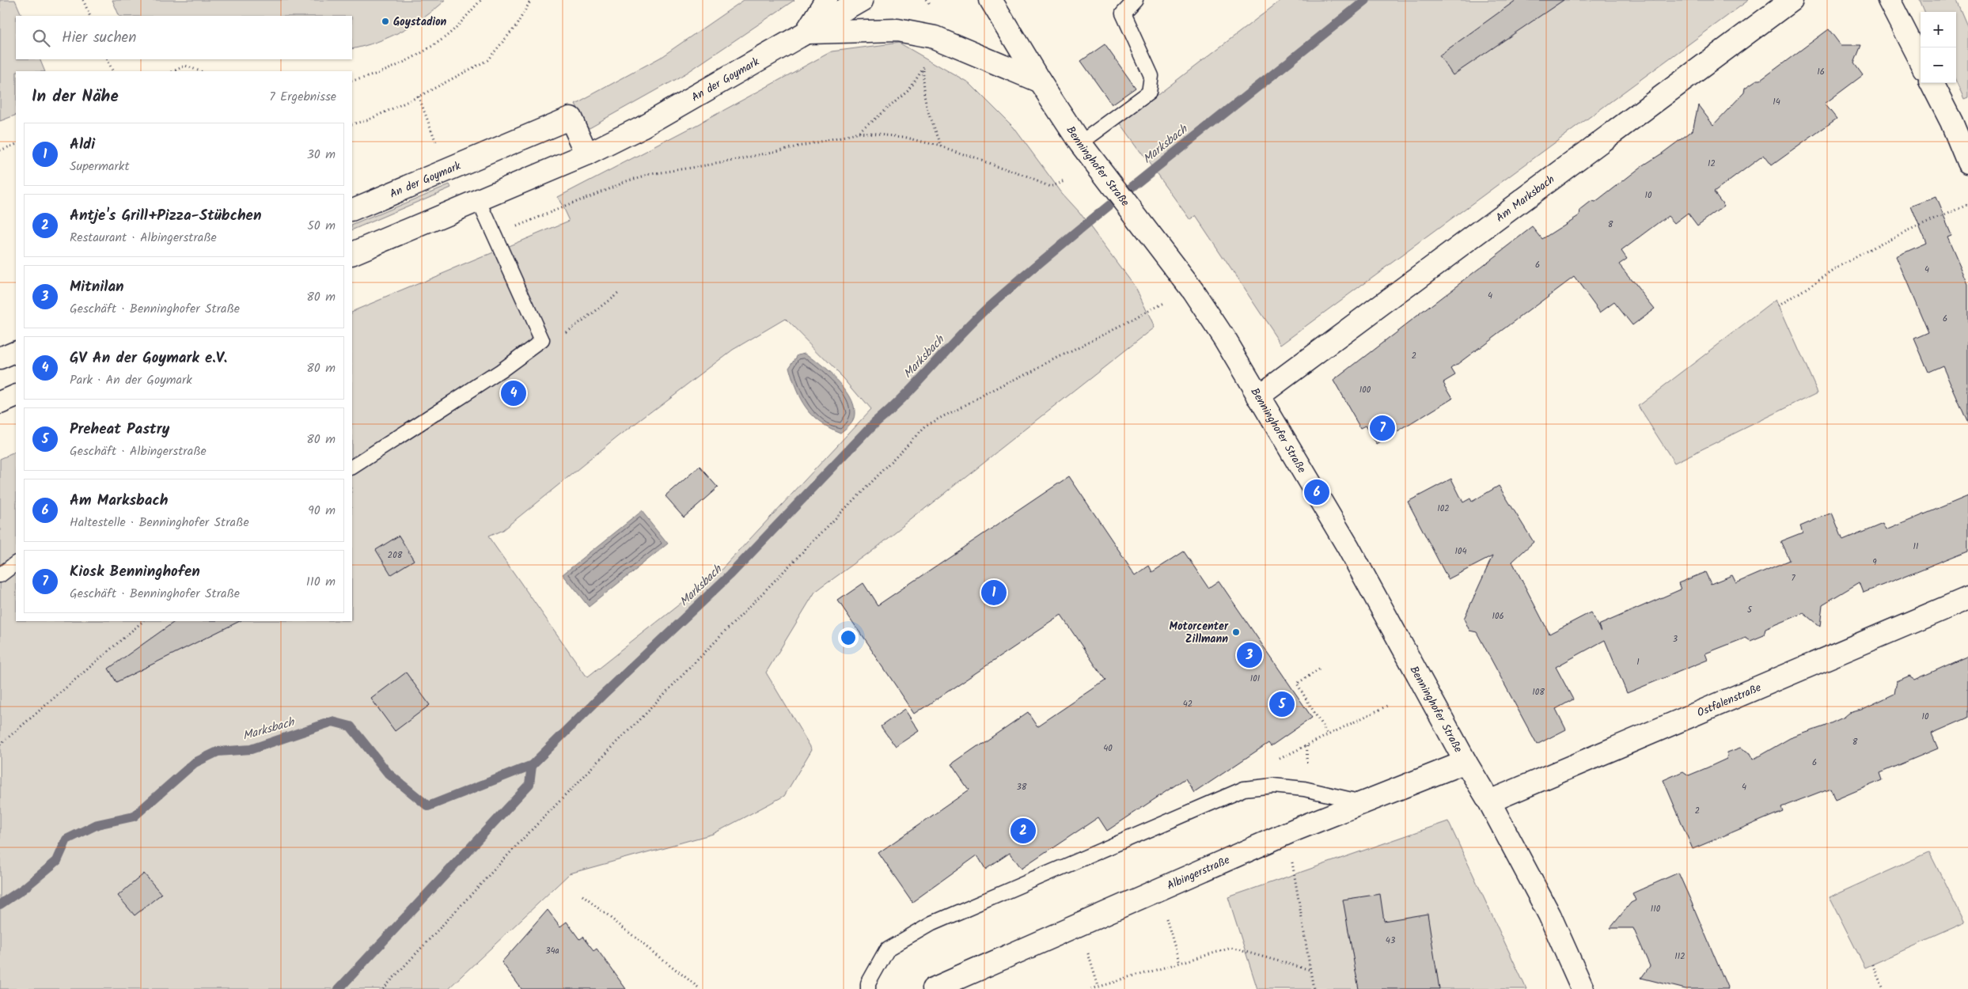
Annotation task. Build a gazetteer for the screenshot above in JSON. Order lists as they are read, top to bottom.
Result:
{
  "streets": {
    "street": [
      "An der Goymark",
      "Benninghofer Straße",
      "Am Marksbach",
      "Ostfalenstraße",
      "Albingerstraße"
    ]
  },
  "crossings": [
    ["Benninghofer Straße", "Am Marksbach"],
    ["Benninghofer Straße", "Ostfalenstraße"],
    ["Benninghofer Straße", "Albingerstraße"]
  ],
  "water": ["Marksbach"],
  "places": ["Goystadion", "Motorcenter Zillmann"],
  "house_numbers": [
    "16",
    "14",
    "12",
    "10",
    "8",
    "6",
    "4",
    "4",
    "6",
    "2",
    "100",
    "102",
    "11",
    "104",
    "208",
    "9",
    "7",
    "5",
    "106",
    "3",
    "1",
    "101",
    "108",
    "42",
    "10",
    "8",
    "40",
    "6",
    "38",
    "4",
    "2",
    "110",
    "43",
    "34a",
    "112"
  ],
  "page": {
    "map_buttons": ["+", "−"],
    "search": "Hier suchen",
    "heading": ["In der Nähe", "7 Ergebnisse"],
    "list": [
      {
        "mark": "1",
        "name": "Aldi",
        "note": "Supermarkt",
        "value": "30 m"
      },
      {
        "mark": "2",
        "name": "Antje's Grill+Pizza-Stübchen",
        "note": "Restaurant · Albingerstraße",
        "value": "50 m"
      },
      {
        "mark": "3",
        "name": "Mitnilan",
        "note": "Geschäft · Benninghofer Straße",
        "value": "80 m"
      },
      {
        "mark": "4",
        "name": "GV An der Goymark e.V.",
        "note": "Park · An der Goymark",
        "value": "80 m"
      },
      {
        "mark": "5",
        "name": "Preheat Pastry",
        "note": "Geschäft · Albingerstraße",
        "value": "80 m"
      },
      {
        "mark": "6",
        "name": "Am Marksbach",
        "note": "Haltestelle · Benninghofer Straße",
        "value": "90 m"
      },
      {
        "mark": "7",
        "name": "Kiosk Benninghofen",
        "note": "Geschäft · Benninghofer Straße",
        "value": "110 m"
      }
    ],
    "pins": [
      "4",
      "7",
      "6",
      "1",
      "3",
      "5",
      "2"
    ]
  }
}
